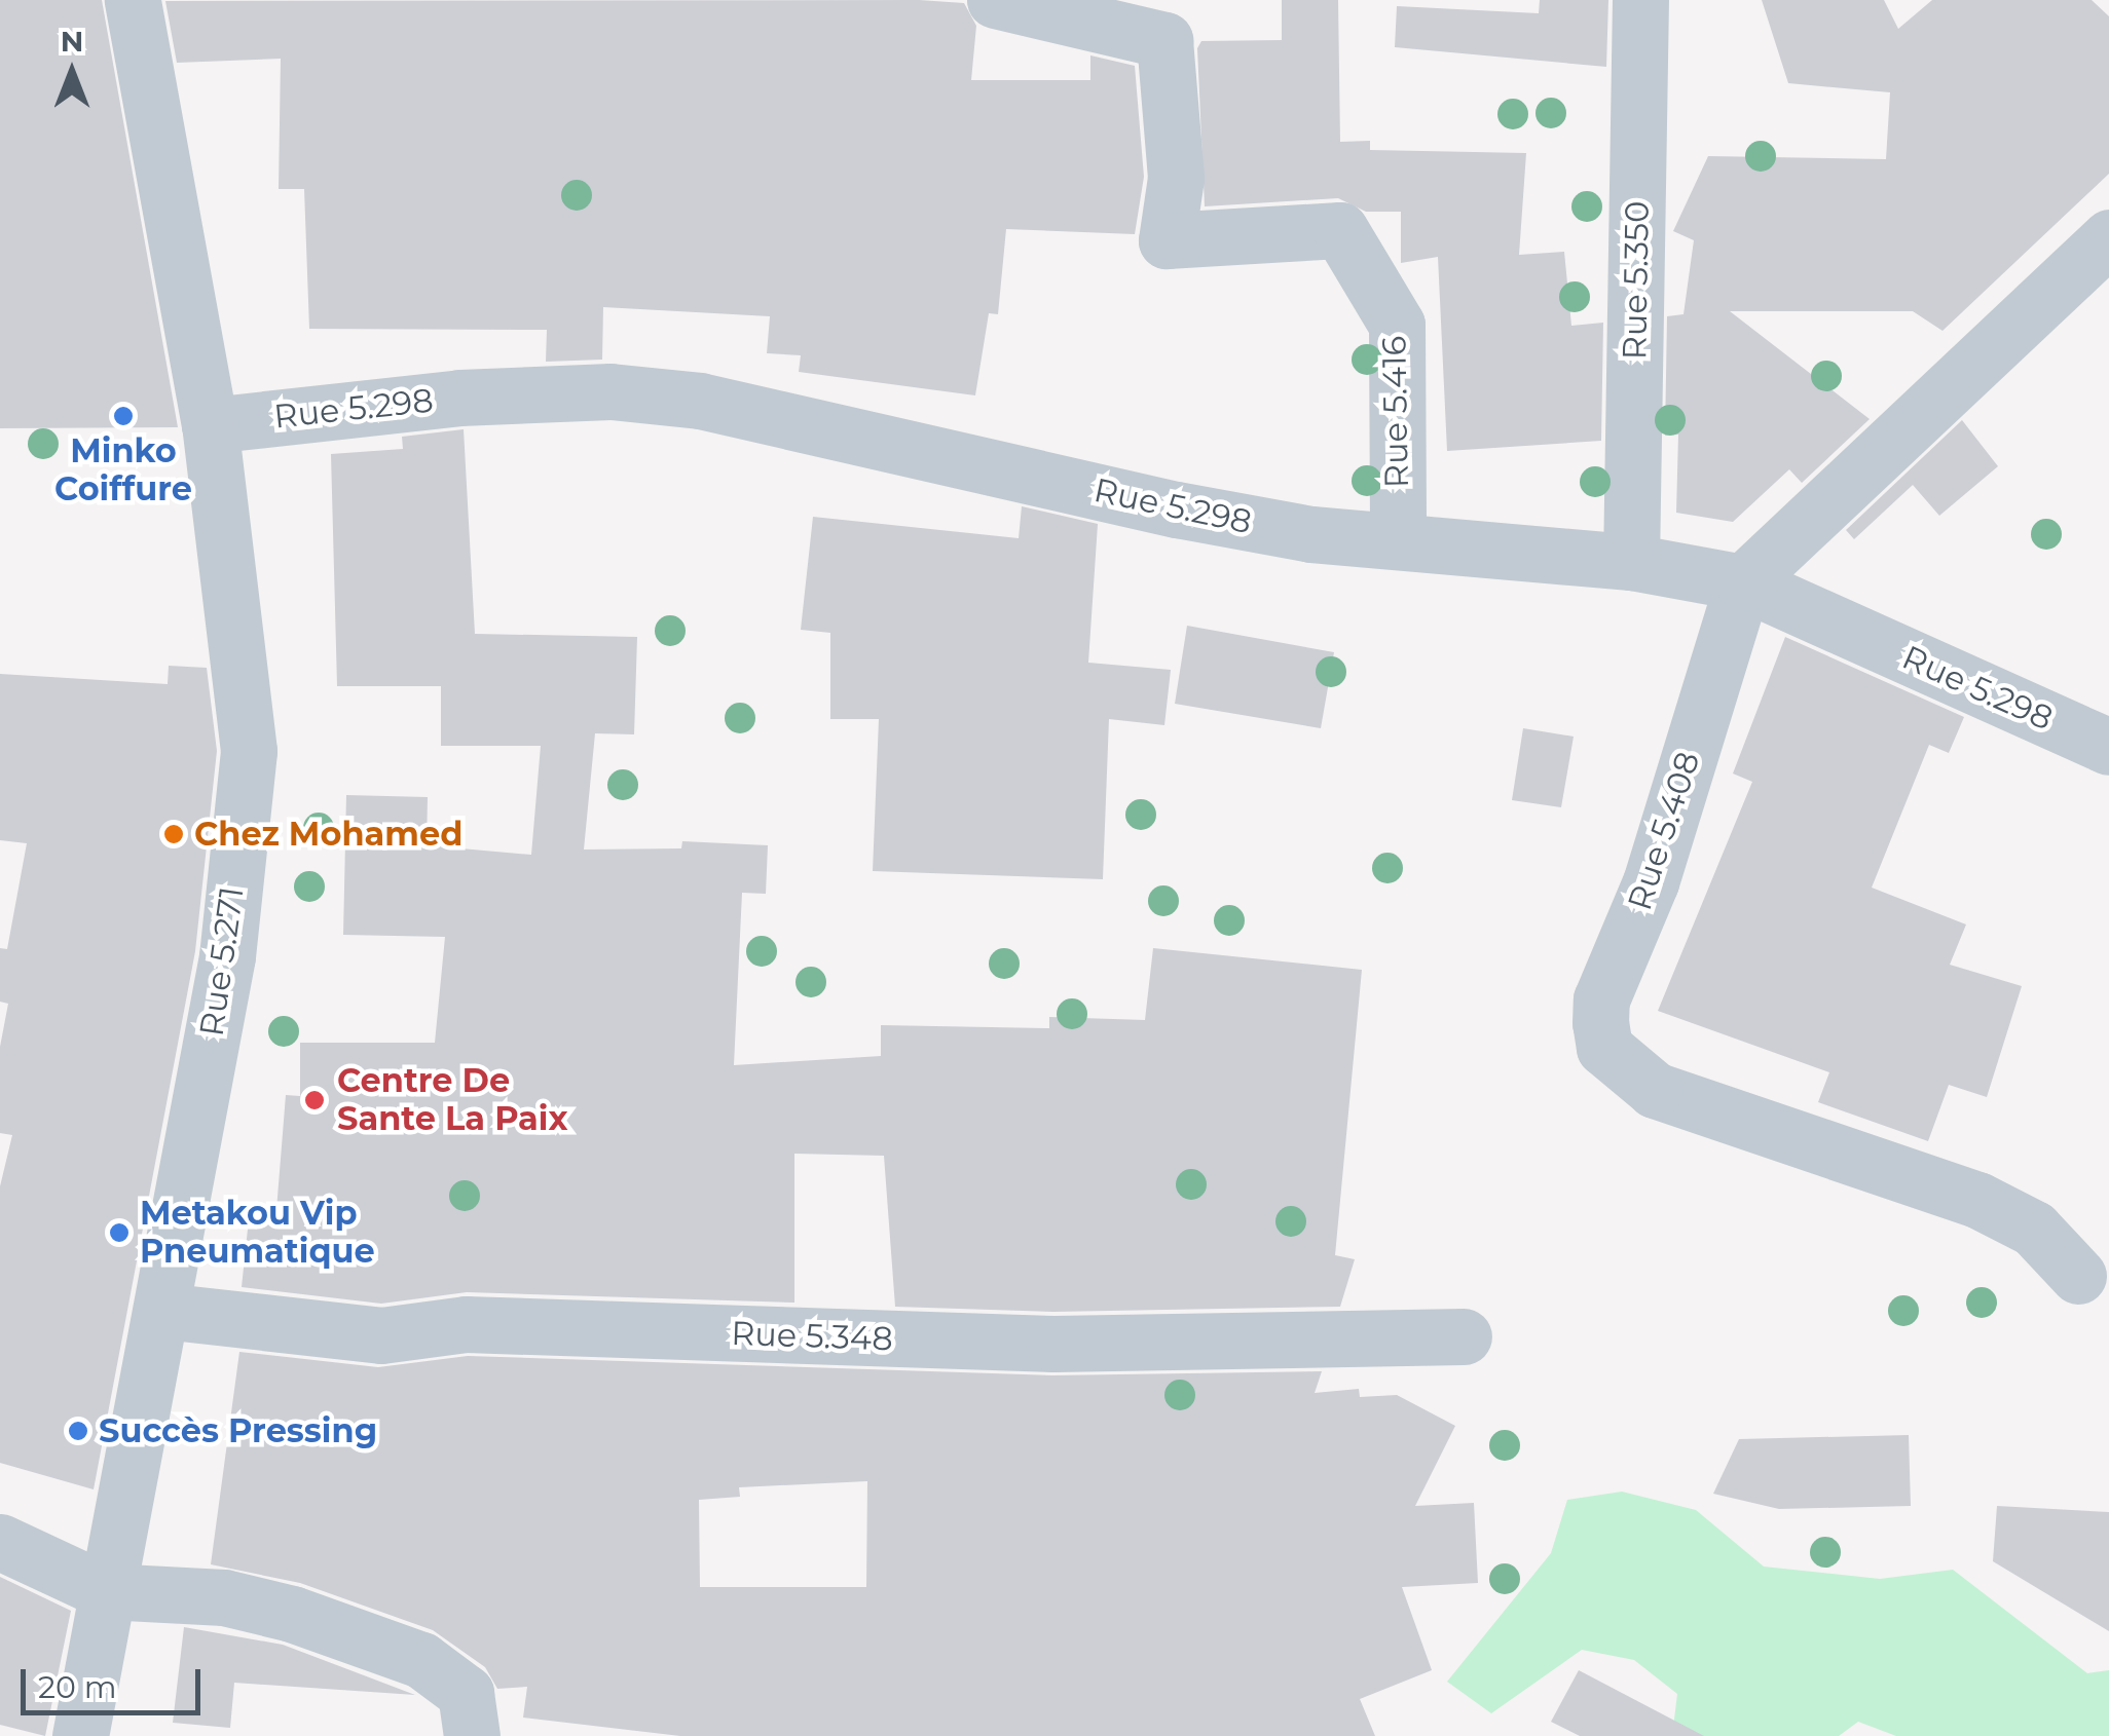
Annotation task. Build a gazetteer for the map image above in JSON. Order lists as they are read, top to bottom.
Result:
{
  "streets": {
    "street": [
      "Rue 5.350",
      "Rue 5.298",
      "Rue 5.416",
      "Rue 5.408",
      "Rue 5.271",
      "Rue 5.348"
    ]
  },
  "crossings": [
    ["Rue 5.350", "Rue 5.298"],
    ["Rue 5.298", "Rue 5.416"],
    ["Rue 5.298", "Rue 5.408"],
    ["Rue 5.298", "Rue 5.271"],
    ["Rue 5.271", "Rue 5.348"]
  ],
  "places": [
    "Minko Coiffure",
    "Chez Mohamed",
    "Centre De Sante La Paix",
    "Metakou Vip Pneumatique",
    "Succès Pressing"
  ],
  "scale_bar": "20 m",
  "north": "top"
}
